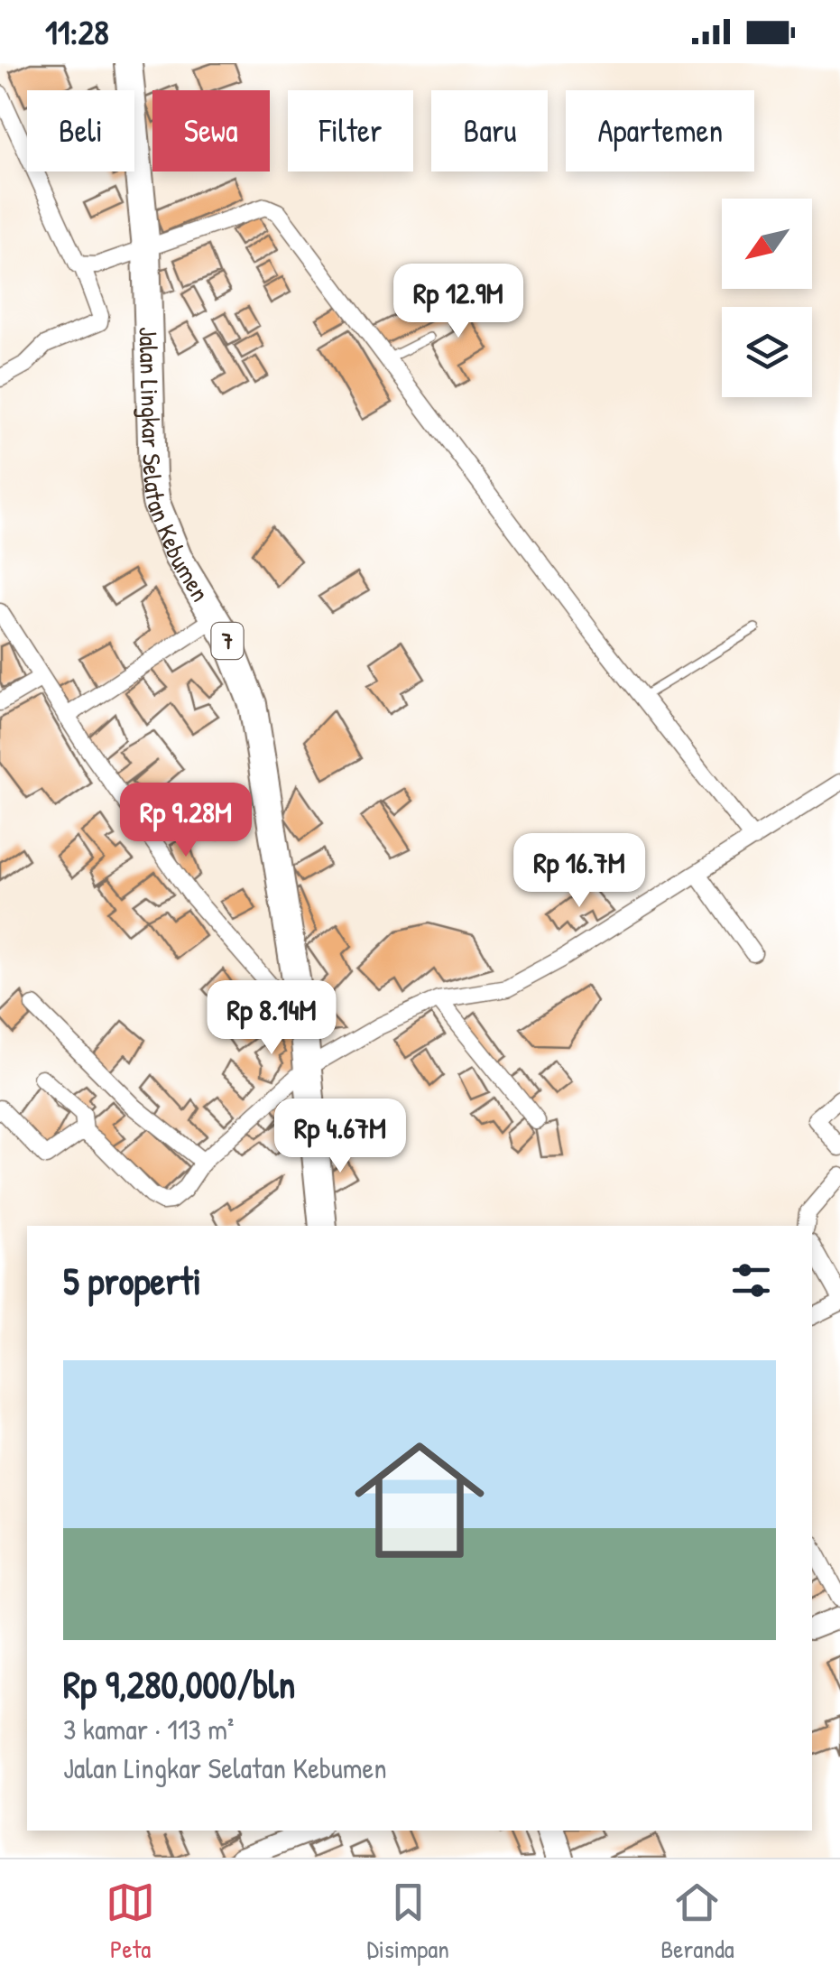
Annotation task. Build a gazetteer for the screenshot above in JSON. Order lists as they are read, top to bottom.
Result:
{
  "streets": {
    "highway": ["Jalan Lingkar Selatan Kebumen", "7"]
  },
  "north": "bottom left",
  "page": {
    "status": "11:28",
    "chip": [
      "Beli",
      "Sewa",
      "Filter",
      "Baru",
      "Apartemen"
    ],
    "price": [
      "Rp 12.9M",
      "Rp 9.28M",
      "Rp 16.7M",
      "Rp 8.14M",
      "Rp 4.67M"
    ],
    "heading": "5 properti",
    "list": [
      {
        "name": "Rp 9,280,000/bln",
        "note": "3 kamar · 113 m² · Jalan Lingkar Selatan Kebumen"
      }
    ],
    "tabs": ["Peta", "Disimpan", "Beranda"]
  }
}
